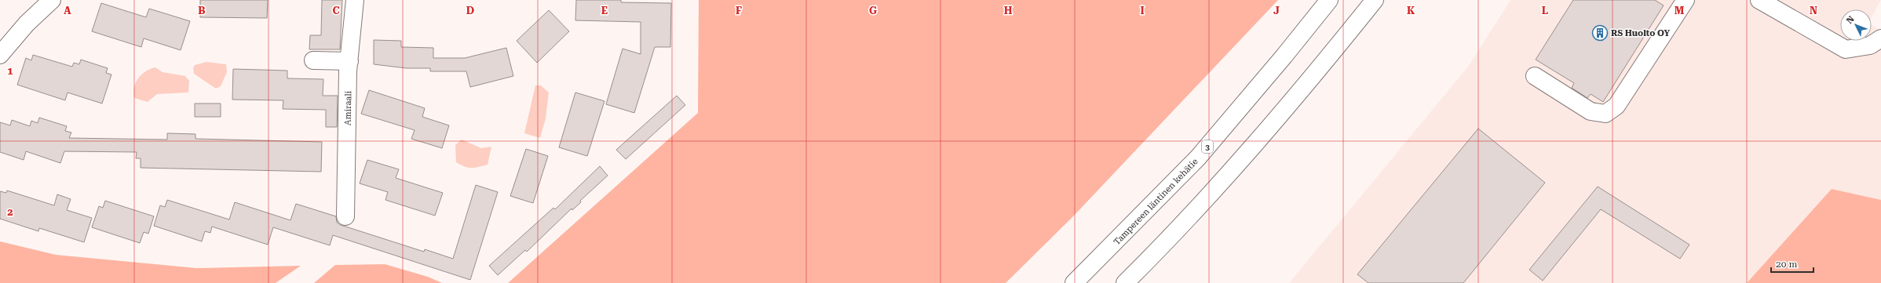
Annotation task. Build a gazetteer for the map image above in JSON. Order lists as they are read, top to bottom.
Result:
{
  "streets": {
    "main road": ["Amiraali", "3", "Tampereen läntinen kehätie"]
  },
  "places": {
    "building": ["RS Huolto OY"]
  },
  "scale_bar": "20 m",
  "north": "top left",
  "grid": {
    "columns": [
      "A",
      "B",
      "C",
      "D",
      "E",
      "F",
      "G",
      "H",
      "I",
      "J",
      "K",
      "L",
      "M",
      "N"
    ],
    "rows": ["1", "2"]
  }
}
